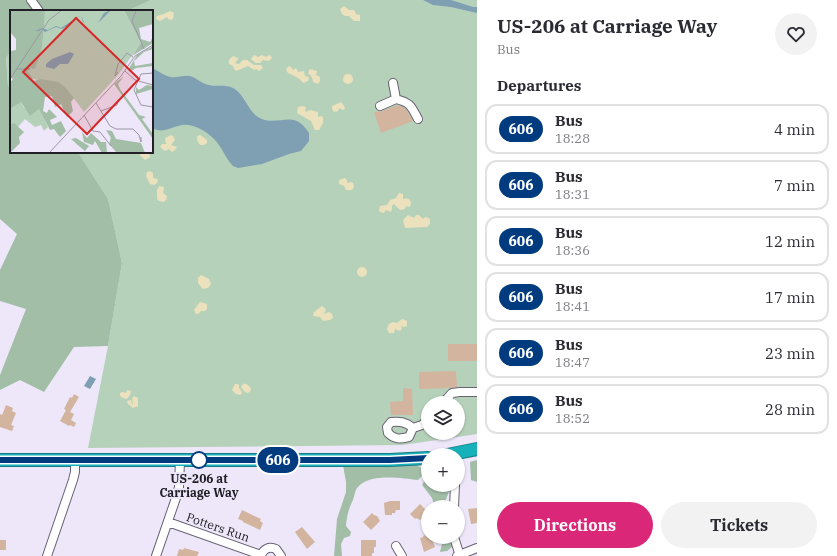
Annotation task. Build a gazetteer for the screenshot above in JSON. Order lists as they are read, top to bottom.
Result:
{
  "streets": {
    "street": ["Potters Run"]
  },
  "places": ["US-206 at Carriage Way"],
  "lines": ["bus line 606"],
  "page": {
    "on_map": "606",
    "heading": [
      ["US-206 at Carriage Way", "Bus"],
      "Departures"
    ],
    "list": [
      {
        "mark": "606",
        "name": "Bus",
        "note": "18:28",
        "value": "4 min"
      },
      {
        "mark": "606",
        "name": "Bus",
        "note": "18:31",
        "value": "7 min"
      },
      {
        "mark": "606",
        "name": "Bus",
        "note": "18:36",
        "value": "12 min"
      },
      {
        "mark": "606",
        "name": "Bus",
        "note": "18:41",
        "value": "17 min"
      },
      {
        "mark": "606",
        "name": "Bus",
        "note": "18:47",
        "value": "23 min"
      },
      {
        "mark": "606",
        "name": "Bus",
        "note": "18:52",
        "value": "28 min"
      }
    ],
    "map_buttons": ["+", "−"],
    "buttons": ["Directions", "Tickets"]
  }
}
